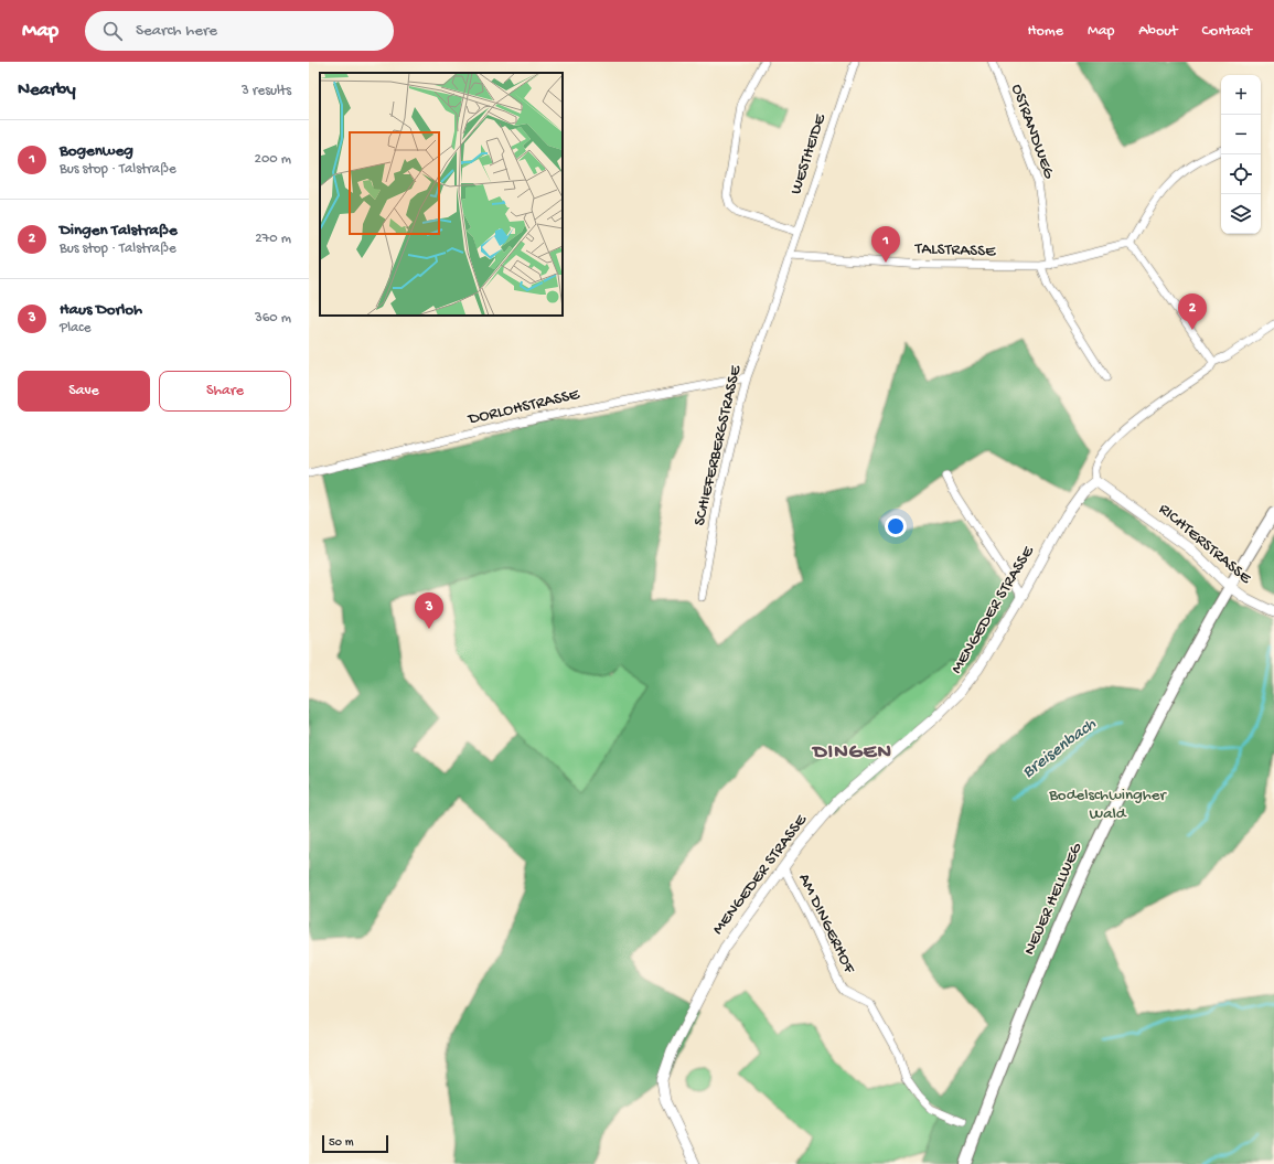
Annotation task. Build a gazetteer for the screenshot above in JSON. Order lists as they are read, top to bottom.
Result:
{
  "streets": {
    "main road": ["NEUER HELLWEG"],
    "street": [
      "OSTRANDWEG",
      "WESTHEIDE",
      "TALSTRASSE",
      "DORLOHSTRASSE",
      "SCHIEFERBERGSTRASSE",
      "RICHTERSTRASSE",
      "MENGEDER STRASSE",
      "AM DINGERHOF"
    ]
  },
  "crossings": [
    ["OSTRANDWEG", "TALSTRASSE"],
    ["WESTHEIDE", "TALSTRASSE"],
    ["WESTHEIDE", "SCHIEFERBERGSTRASSE"],
    ["TALSTRASSE", "SCHIEFERBERGSTRASSE"],
    ["DORLOHSTRASSE", "SCHIEFERBERGSTRASSE"],
    ["RICHTERSTRASSE", "MENGEDER STRASSE"],
    ["RICHTERSTRASSE", "NEUER HELLWEG"],
    ["MENGEDER STRASSE", "AM DINGERHOF"]
  ],
  "districts": ["DINGEN"],
  "water": ["Breisenbach"],
  "parks": ["Bodelschwingher Wald"],
  "scale_bar": "50 m",
  "page": {
    "header": "Map",
    "search": "Search here",
    "nav": [
      "Home",
      "Map",
      "About",
      "Contact"
    ],
    "heading": ["Nearby", "3 results"],
    "map_buttons": ["+", "−"],
    "list": [
      {
        "mark": "1",
        "name": "Bogenweg",
        "note": "Bus stop · Talstraße",
        "value": "200 m"
      },
      {
        "mark": "2",
        "name": "Dingen Talstraße",
        "note": "Bus stop · Talstraße",
        "value": "270 m"
      },
      {
        "mark": "3",
        "name": "Haus Dorloh",
        "note": "Place",
        "value": "360 m"
      }
    ],
    "pins": ["1", "2", "3"],
    "buttons": ["Save", "Share"],
    "scale": "50 m"
  }
}
